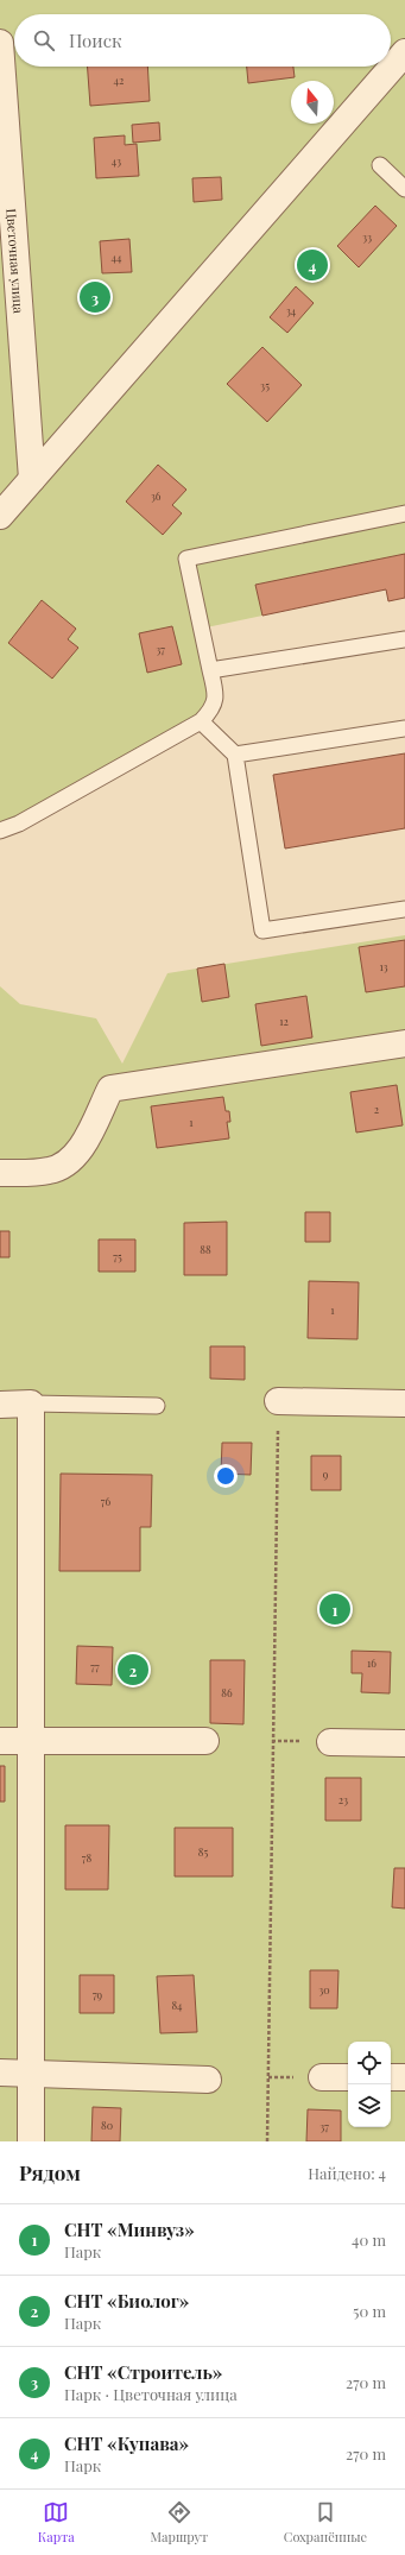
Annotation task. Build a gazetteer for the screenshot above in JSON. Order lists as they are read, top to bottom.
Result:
{
  "streets": {
    "street": ["Цветочная улица"]
  },
  "house_numbers": [
    "42",
    "43",
    "33",
    "44",
    "34",
    "35",
    "36",
    "37",
    "13",
    "12",
    "2",
    "1",
    "88",
    "75",
    "1",
    "9",
    "76",
    "16",
    "77",
    "86",
    "23",
    "85",
    "78",
    "30",
    "79",
    "84",
    "80",
    "37"
  ],
  "north": "top",
  "page": {
    "search": "Поиск",
    "pins": [
      "4",
      "3",
      "1",
      "2"
    ],
    "heading": ["Рядом", "Найдено: 4"],
    "list": [
      {
        "mark": "1",
        "name": "СНТ «Минвуз»",
        "note": "Парк",
        "value": "40 m"
      },
      {
        "mark": "2",
        "name": "СНТ «Биолог»",
        "note": "Парк",
        "value": "50 m"
      },
      {
        "mark": "3",
        "name": "СНТ «Строитель»",
        "note": "Парк · Цветочная улица",
        "value": "270 m"
      },
      {
        "mark": "4",
        "name": "СНТ «Купава»",
        "note": "Парк",
        "value": "270 m"
      }
    ],
    "nav": ["Карта", "Маршрут", "Сохранённые"]
  }
}
